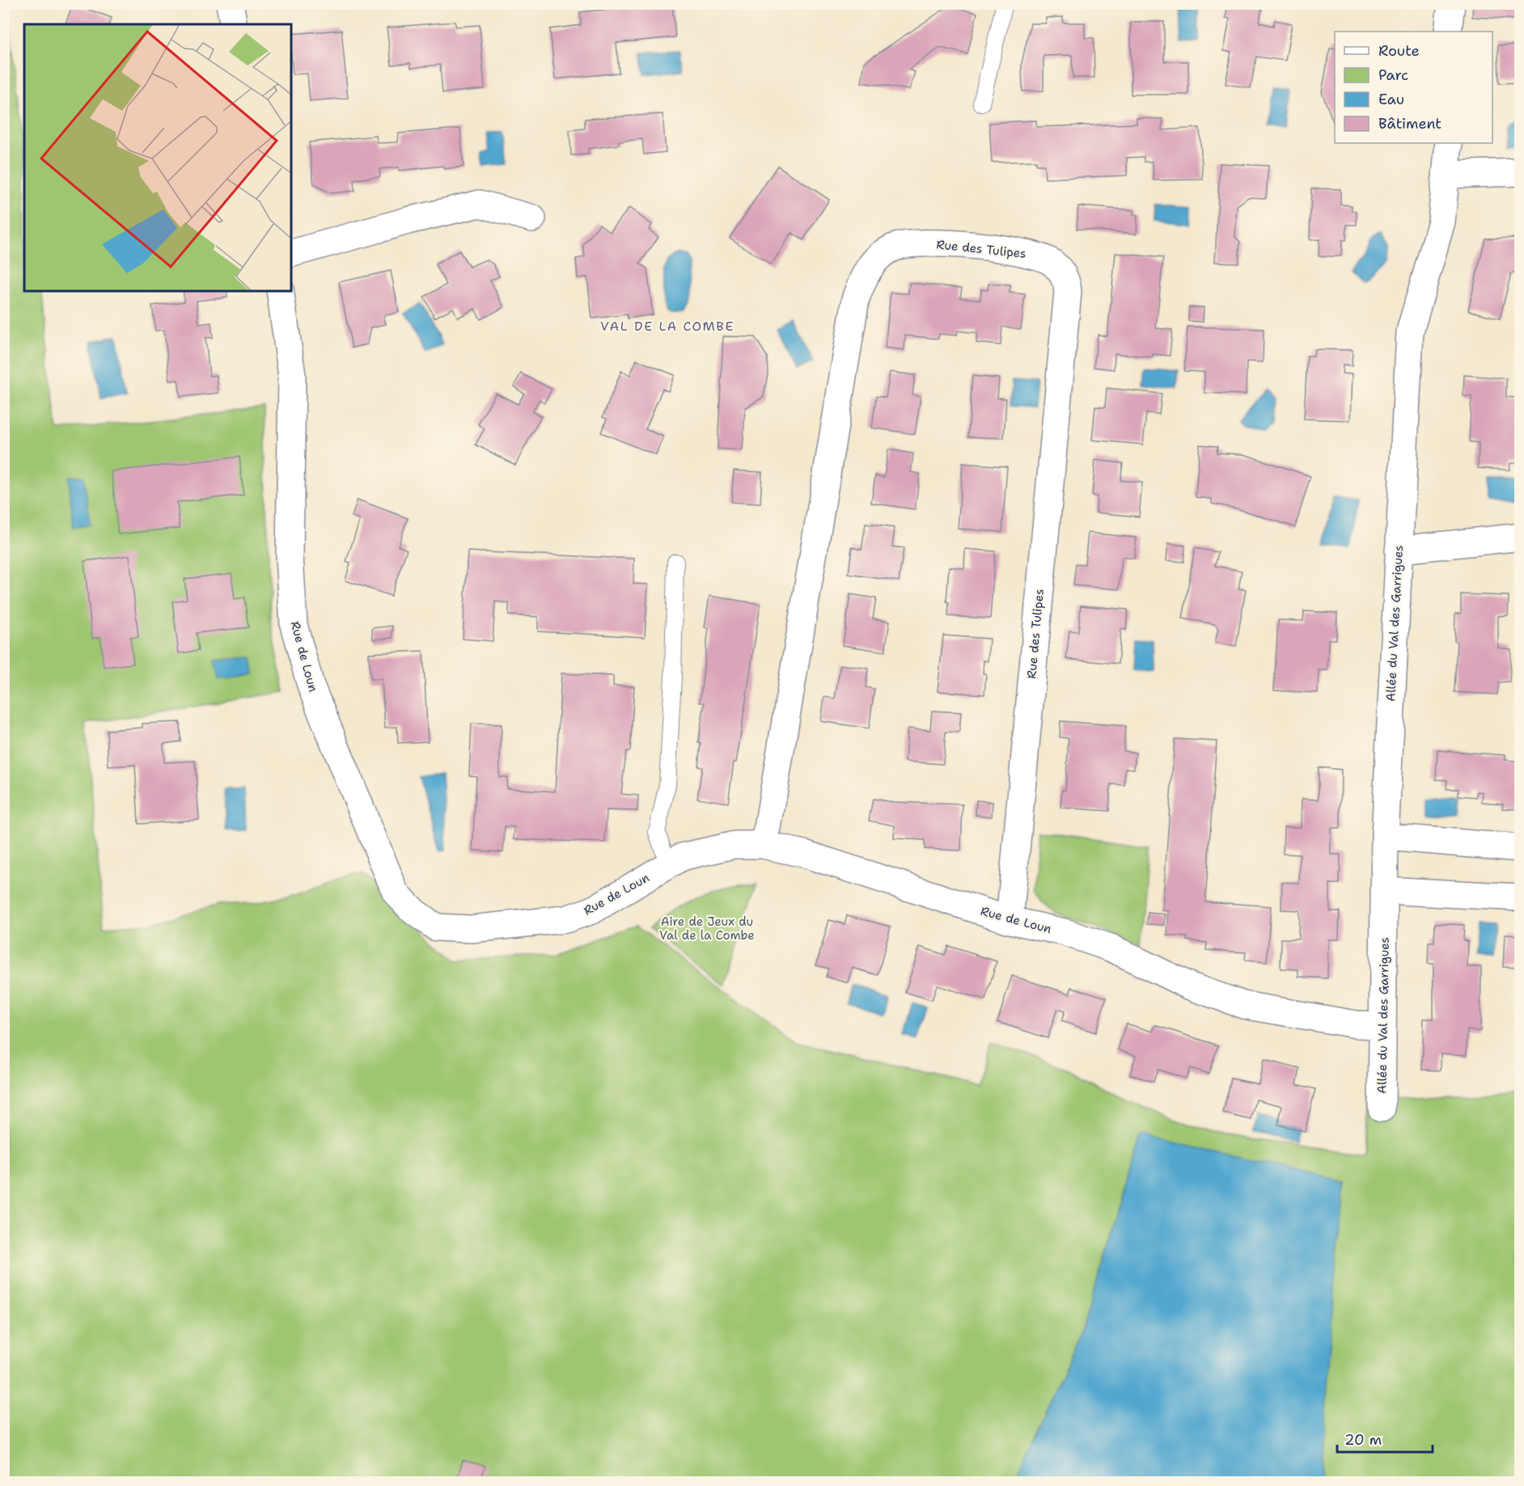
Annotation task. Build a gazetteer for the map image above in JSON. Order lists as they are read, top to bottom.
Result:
{
  "streets": {
    "street": ["Rue des Tulipes", "Allée du Val des Garrigues", "Rue de Loun"]
  },
  "crossings": [
    ["Rue des Tulipes", "Rue de Loun"],
    ["Allée du Val des Garrigues", "Rue de Loun"]
  ],
  "districts": ["VAL DE LA COMBE"],
  "parks": ["Aire de Jeux du Val de la Combe"],
  "legend": [
    "Route",
    "Parc",
    "Eau",
    "Bâtiment"
  ],
  "scale_bar": "20 m"
}
